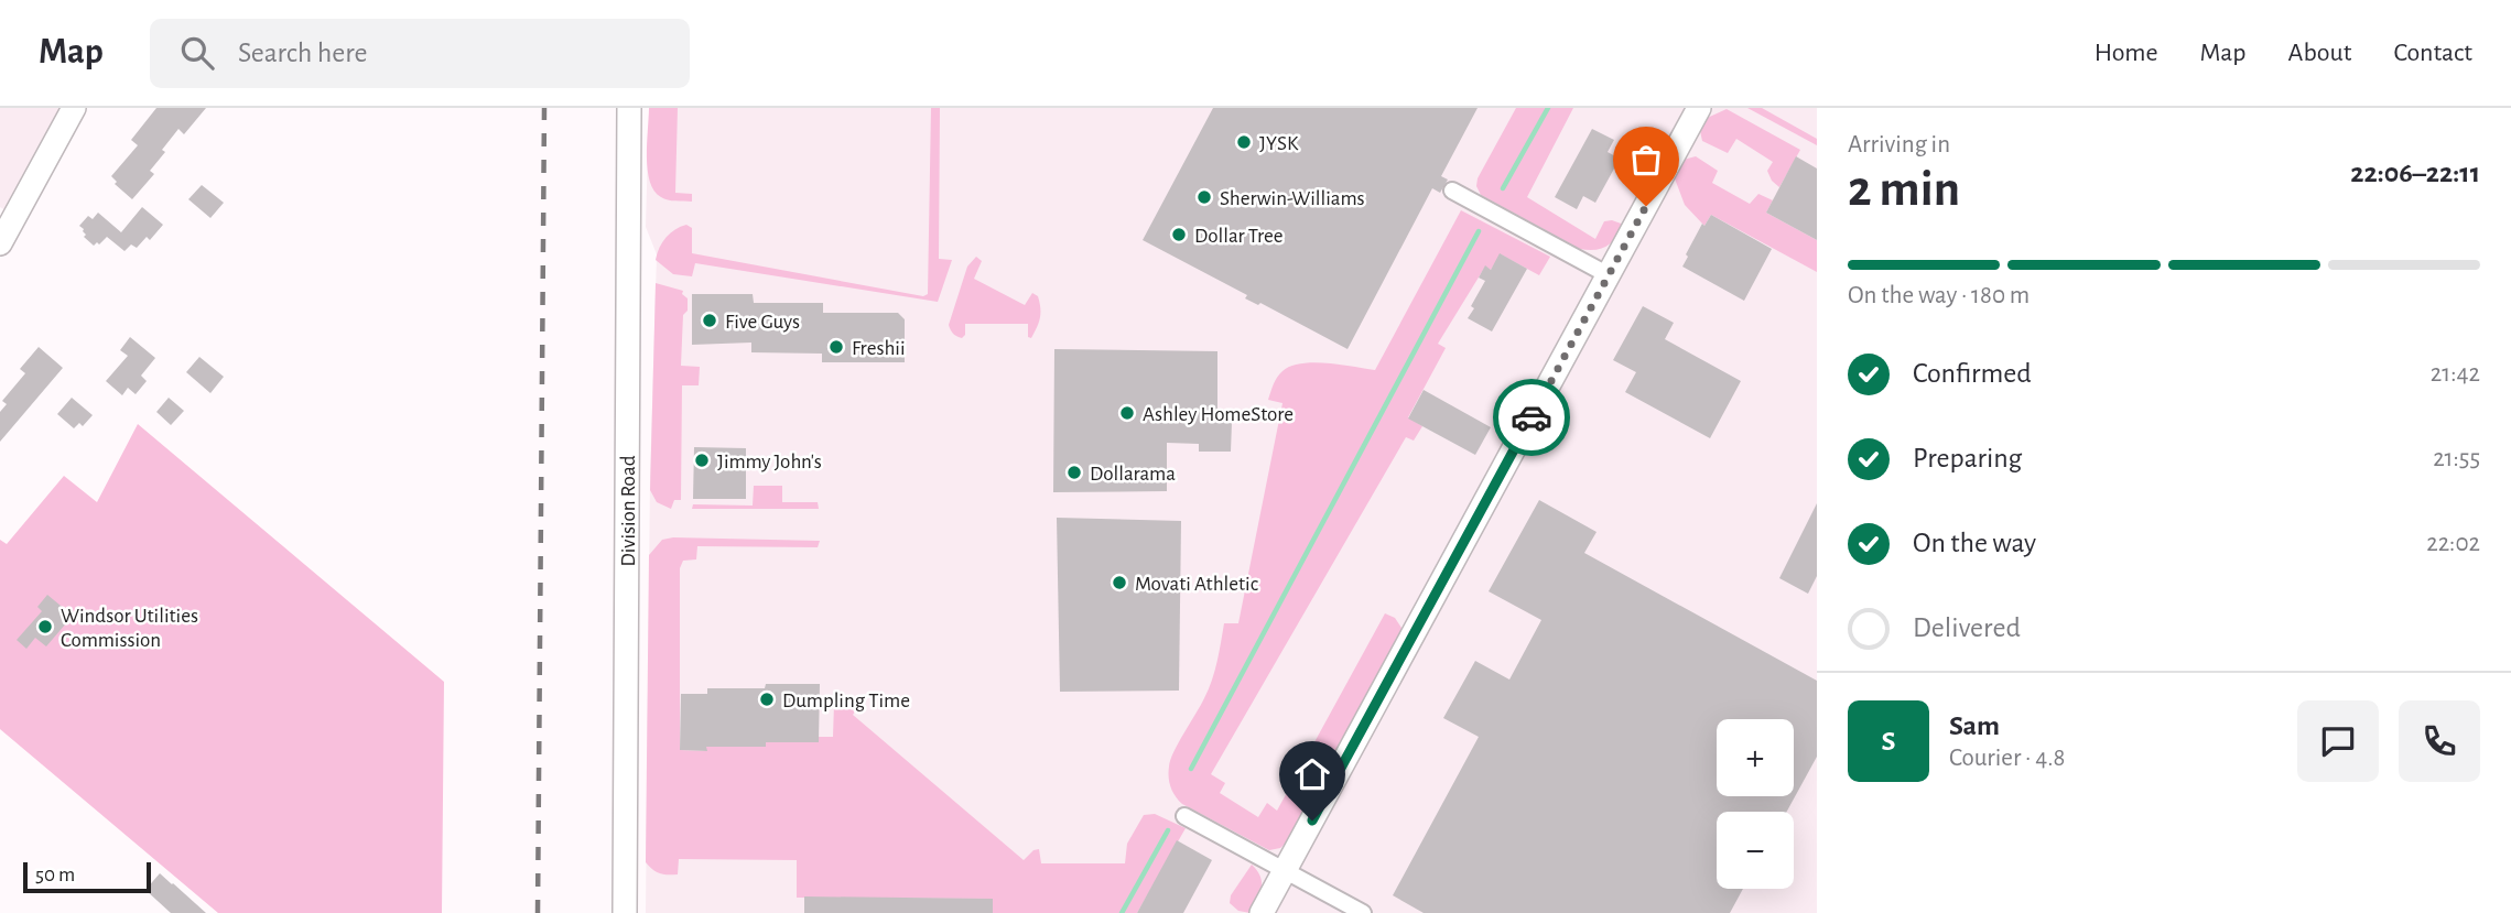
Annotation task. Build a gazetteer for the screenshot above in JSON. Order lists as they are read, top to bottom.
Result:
{
  "streets": {
    "street": ["Division Road"]
  },
  "places": [
    "JYSK",
    "Sherwin-Williams",
    "Dollar Tree",
    "Five Guys",
    "Freshii",
    "Ashley HomeStore",
    "Jimmy John's",
    "Dollarama",
    "Movati Athletic",
    "Windsor Utilities Commission",
    "Dumpling Time"
  ],
  "scale_bar": "50 m",
  "page": {
    "header": "Map",
    "search": "Search here",
    "nav": [
      "Home",
      "Map",
      "About",
      "Contact"
    ],
    "heading": ["2 min", "Arriving in", "22:06–22:11"],
    "panel": ["Sam", "Courier · 4.8"],
    "bar": "On the way · 180 m",
    "list": [
      ["Confirmed", "21:42"],
      ["Preparing", "21:55"],
      ["On the way", "22:02"],
      "Delivered"
    ],
    "round": "S",
    "map_buttons": ["+", "−"],
    "scale": "50 m"
  }
}
